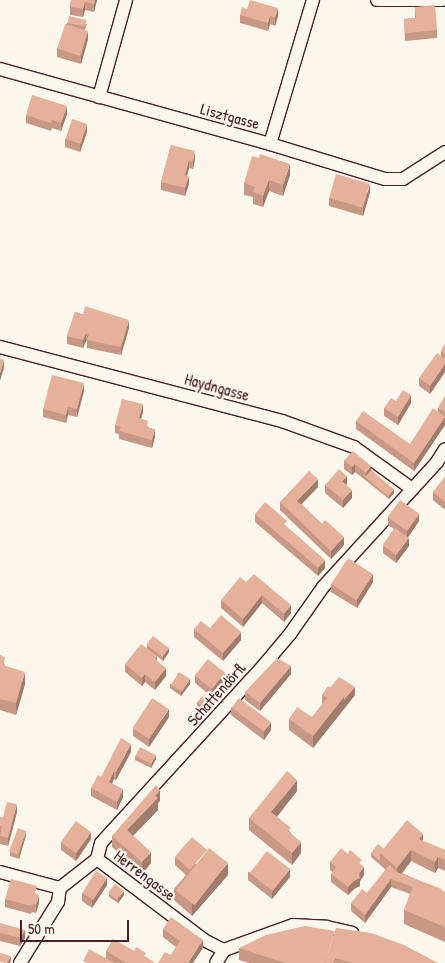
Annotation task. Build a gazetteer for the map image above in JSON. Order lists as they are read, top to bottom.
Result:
{
  "streets": {
    "street": [
      "Lisztgasse",
      "Haydngasse",
      "Schattendörfl",
      "Herrengasse"
    ]
  },
  "crossings": [
    ["Haydngasse", "Schattendörfl"],
    ["Schattendörfl", "Herrengasse"]
  ],
  "scale_bar": "50 m"
}
